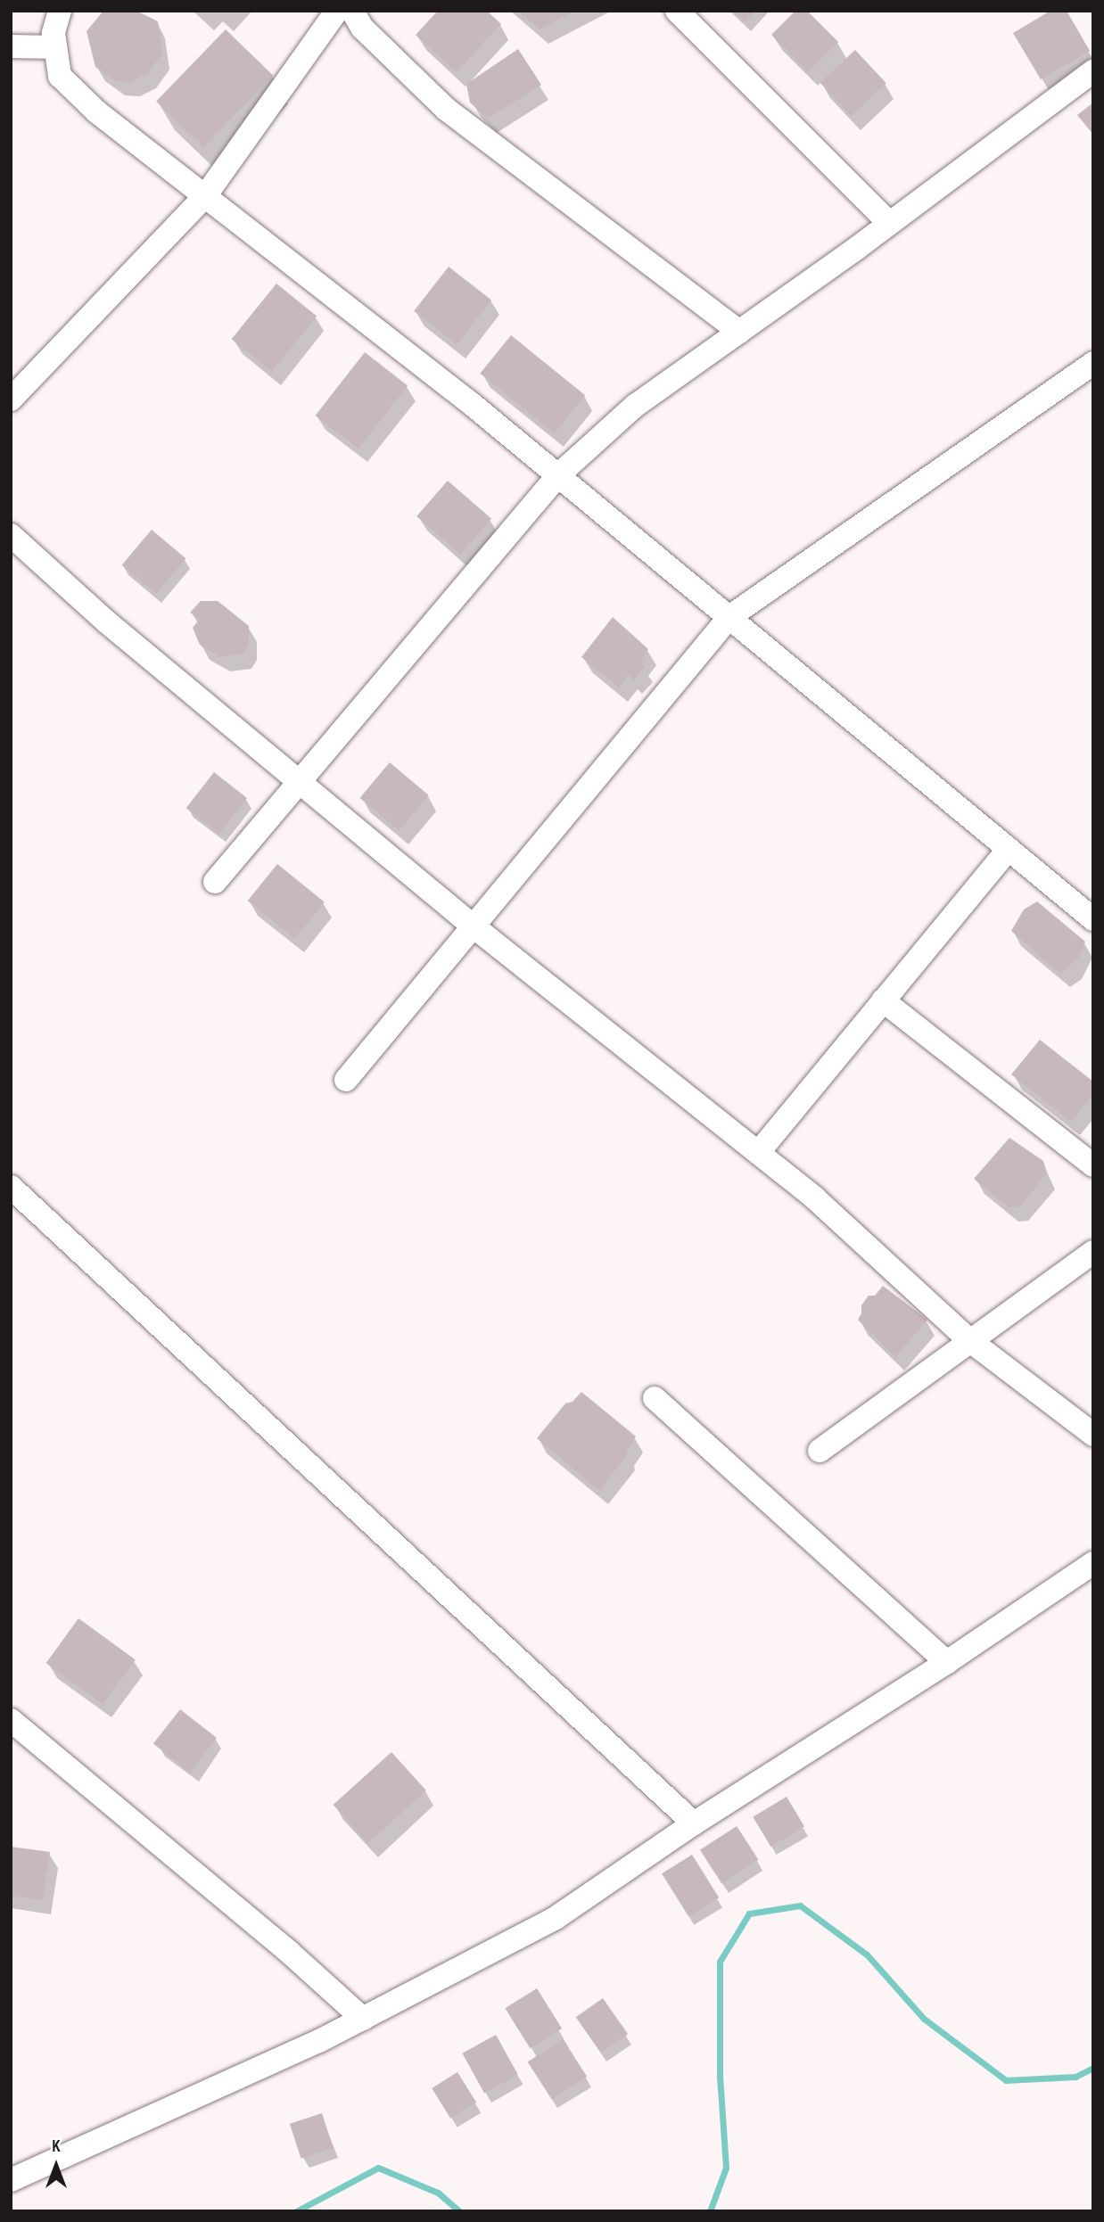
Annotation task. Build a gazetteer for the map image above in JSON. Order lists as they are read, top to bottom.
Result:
{
  "north": "top"
}
